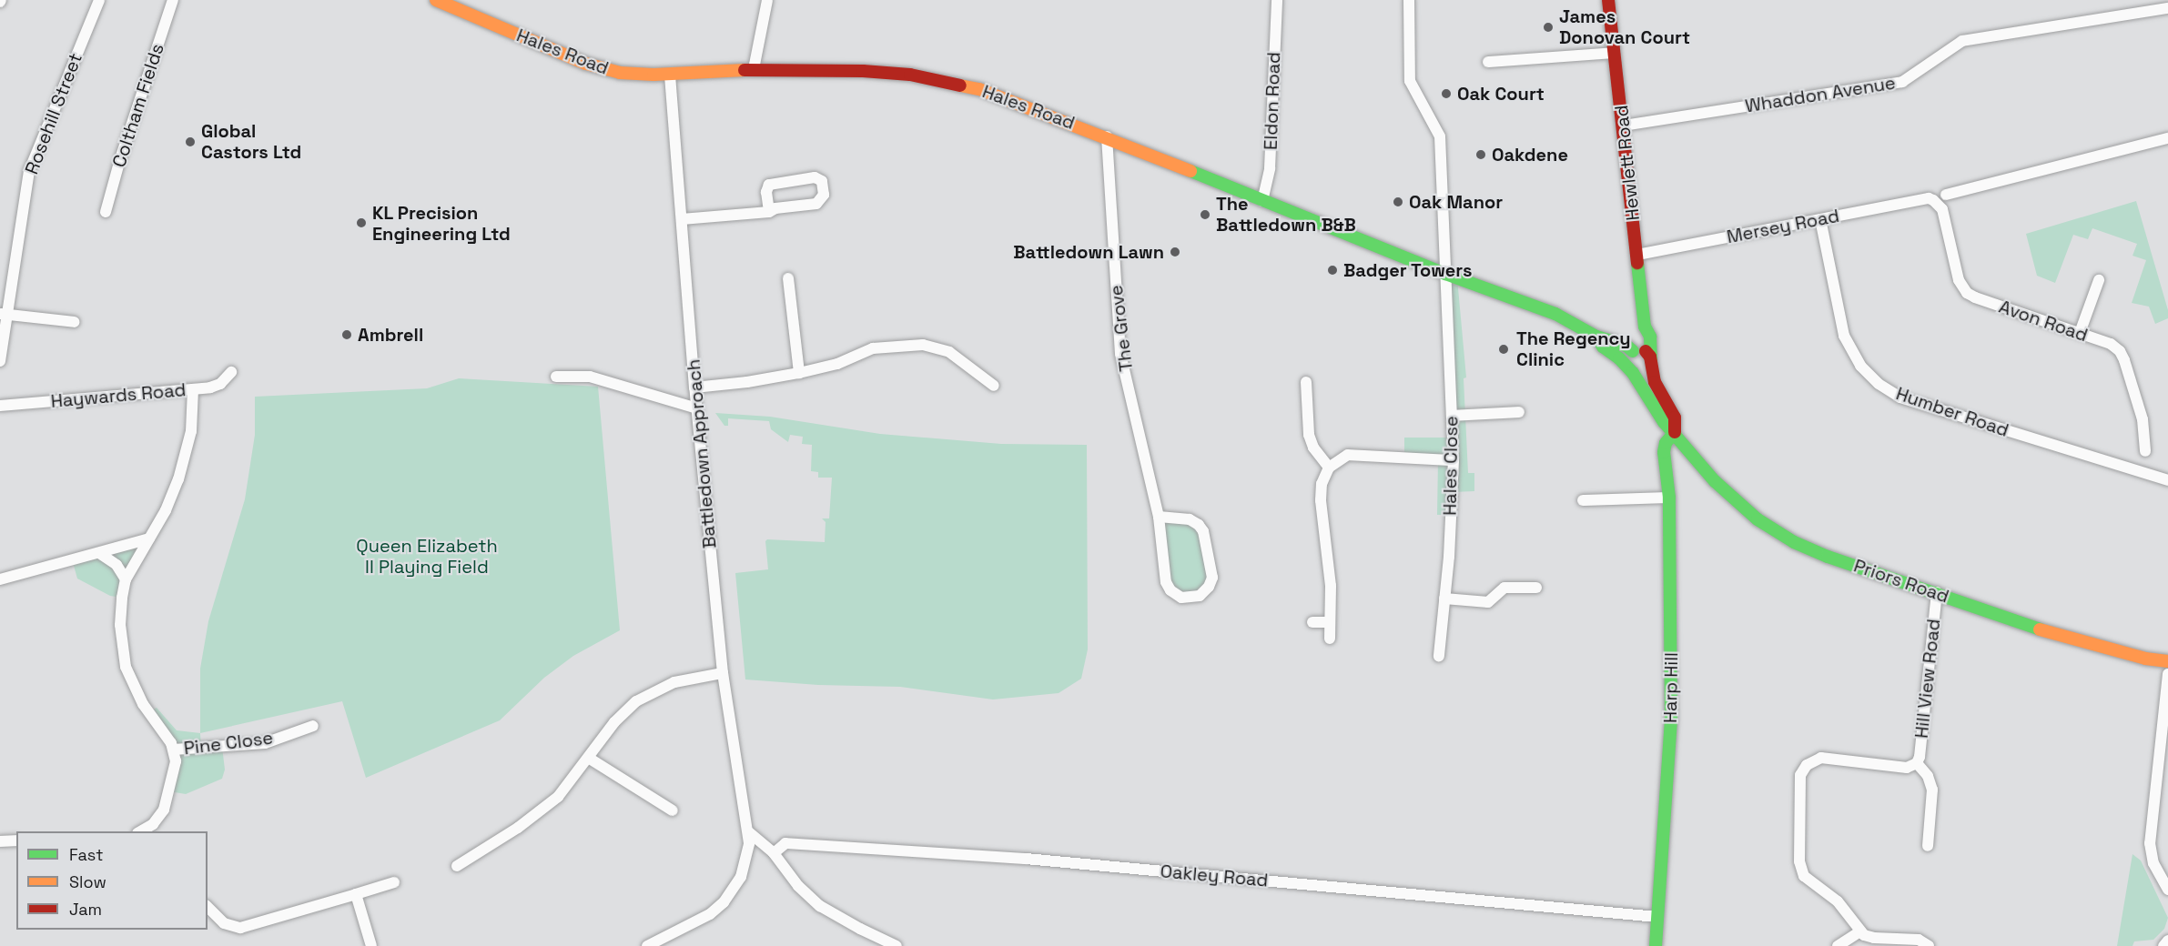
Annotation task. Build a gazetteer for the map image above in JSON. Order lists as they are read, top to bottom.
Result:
{
  "streets": {
    "main road": [
      "Hales Road",
      "Hewlett Road",
      "Priors Road",
      "Harp Hill"
    ],
    "street": [
      "Whaddon Avenue",
      "Eldon Road",
      "Coltham Fields",
      "Rosehill Street",
      "Mersey Road",
      "Avon Road",
      "The Grove",
      "Haywards Road",
      "Humber Road",
      "Battledown Approach",
      "Hales Close",
      "Hill View Road",
      "Pine Close",
      "Oakley Road"
    ]
  },
  "crossings": [
    ["Hales Road", "Eldon Road"],
    ["Hales Road", "Hewlett Road"],
    ["Hales Road", "The Grove"],
    ["Hales Road", "Battledown Approach"],
    ["Hales Road", "Hales Close"],
    ["Hales Road", "Priors Road"],
    ["Whaddon Avenue", "Hewlett Road"],
    ["Hewlett Road", "Mersey Road"],
    ["Hewlett Road", "Priors Road"],
    ["Mersey Road", "Avon Road"],
    ["Mersey Road", "Humber Road"],
    ["Priors Road", "Hill View Road"],
    ["Priors Road", "Harp Hill"],
    ["Harp Hill", "Oakley Road"]
  ],
  "parks": ["Queen Elizabeth II Playing Field"],
  "places": [
    "James Donovan Court",
    "Oak Court",
    "Global Castors Ltd",
    "Oakdene",
    "Oak Manor",
    "The Battledown B&B",
    "KL Precision Engineering Ltd",
    "Battledown Lawn",
    "Badger Towers",
    "Ambrell",
    "The Regency Clinic"
  ],
  "legend": ["Fast", "Slow", "Jam"]
}
